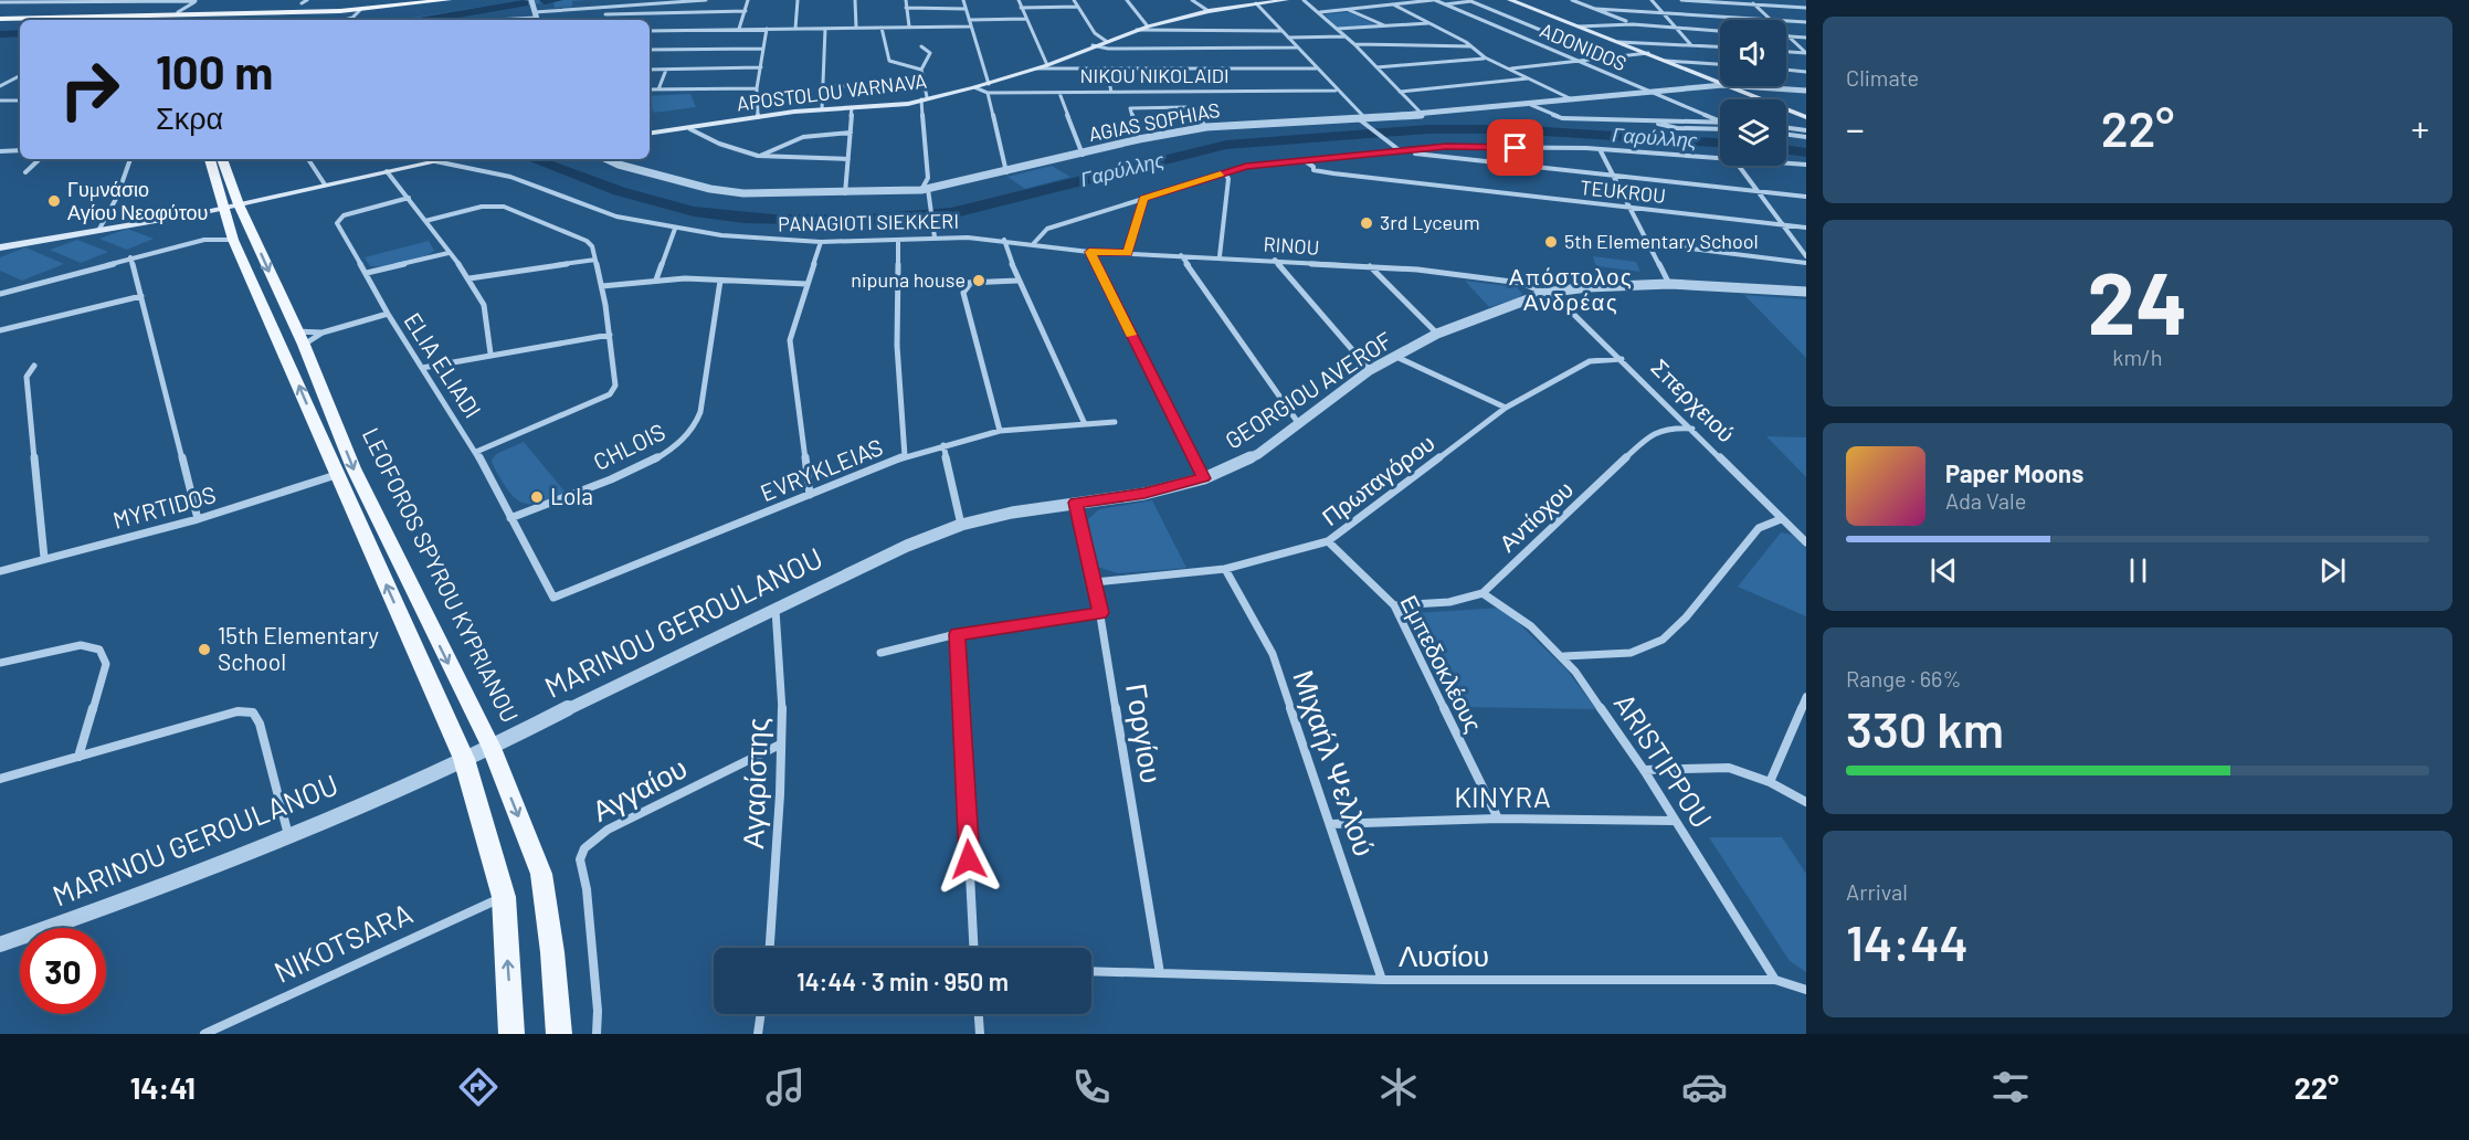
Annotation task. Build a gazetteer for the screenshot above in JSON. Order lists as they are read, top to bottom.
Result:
{
  "streets": {
    "main road": ["APOSTOLOU VARNAVA", "LEOFOROS SPYROU KYPRIANOU"],
    "street": [
      "ADONIDOS",
      "NIKOU NIKOLAIDI",
      "AGIAS SOPHIAS",
      "TEUKROU",
      "PANAGIOTI SIEKKERI",
      "RINOU",
      "ELIA ELIADI",
      "GEORGIOU AVEROF",
      "Σπερχειού",
      "CHLOIS",
      "EVRYKLEIAS",
      "Πρωταγόρου",
      "MYRTIDOS",
      "Αντίοχου",
      "MARINOU GEROULANOU",
      "Εμπεδοκλέους",
      "Γοργίου",
      "ARISTIPPOU",
      "Μιχαήλ Ψελλού",
      "Αγαρίστης",
      "Αγγαίου",
      "KINYRA",
      "NIKOTSARA",
      "Λυσίου"
    ]
  },
  "crossings": [
    ["ADONIDOS", "AGIAS SOPHIAS"],
    ["NIKOU NIKOLAIDI", "APOSTOLOU VARNAVA"],
    ["PANAGIOTI SIEKKERI", "RINOU"],
    ["RINOU", "GEORGIOU AVEROF"],
    ["RINOU", "Σπερχειού"],
    ["ELIA ELIADI", "CHLOIS"],
    ["ELIA ELIADI", "EVRYKLEIAS"],
    ["GEORGIOU AVEROF", "Σπερχειού"],
    ["GEORGIOU AVEROF", "MARINOU GEROULANOU"],
    ["Σπερχειού", "Πρωταγόρου"],
    ["Σπερχειού", "Αντίοχου"],
    ["Πρωταγόρου", "Εμπεδοκλέους"],
    ["Πρωταγόρου", "Γοργίου"],
    ["Πρωταγόρου", "Μιχαήλ Ψελλού"],
    ["MYRTIDOS", "LEOFOROS SPYROU KYPRIANOU"],
    ["Αντίοχου", "Εμπεδοκλέους"],
    ["Αντίοχου", "ARISTIPPOU"],
    ["LEOFOROS SPYROU KYPRIANOU", "MARINOU GEROULANOU"],
    ["LEOFOROS SPYROU KYPRIANOU", "NIKOTSARA"],
    ["MARINOU GEROULANOU", "Γοργίου"],
    ["MARINOU GEROULANOU", "Αγαρίστης"],
    ["Εμπεδοκλέους", "KINYRA"],
    ["Γοργίου", "Λυσίου"],
    ["ARISTIPPOU", "KINYRA"],
    ["ARISTIPPOU", "Λυσίου"],
    ["Μιχαήλ Ψελλού", "KINYRA"],
    ["Μιχαήλ Ψελλού", "Λυσίου"],
    ["Αγαρίστης", "Αγγαίου"]
  ],
  "districts": ["Απόστολος Ανδρέας"],
  "water": ["Γαρύλλης"],
  "places": [
    "Γυμνάσιο Αγίου Νεοφύτου",
    "3rd Lyceum",
    "5th Elementary School",
    "nipuna house",
    "Lola",
    "15th Elementary School"
  ],
  "page": {
    "tile": [
      "Climate",
      ["24", "km/h"],
      ["Range · 66%", "330 km"],
      ["Arrival", "14:44"]
    ],
    "turn": ["100 m", "Σκρα"],
    "heat": ["−", "22°", "+"],
    "song": ["Paper Moons", "Ada Vale"],
    "limit": "30",
    "trip": "14:44 · 3 min · 950 m",
    "tabs": ["14:41", "22°"]
  }
}
